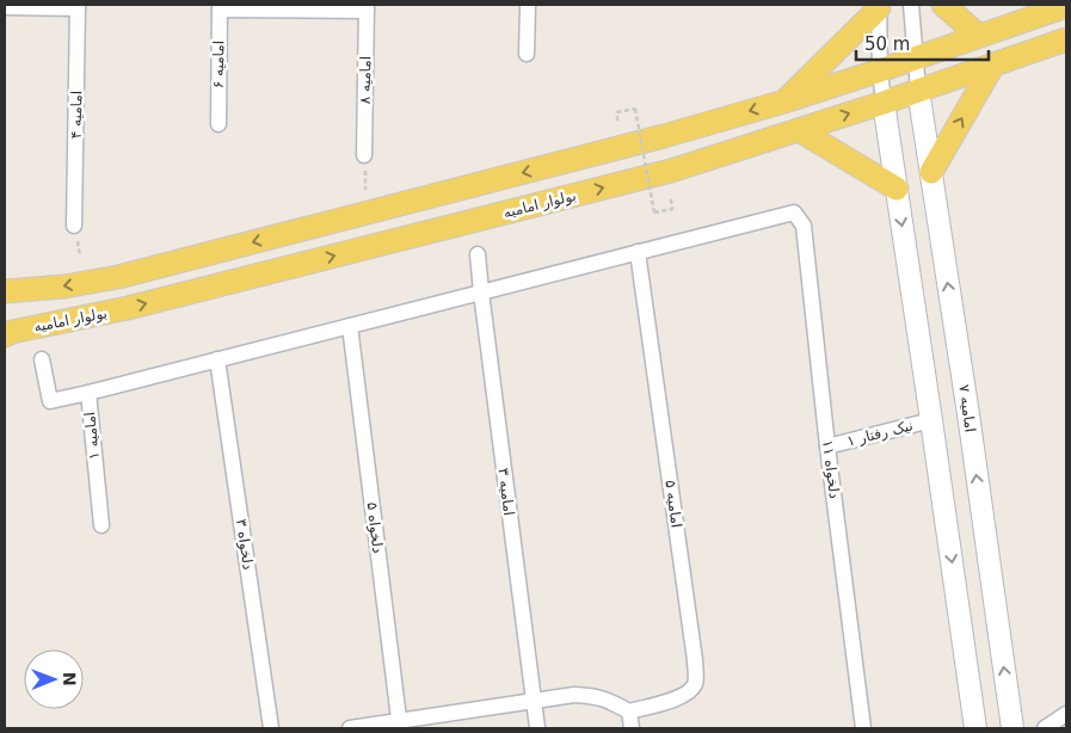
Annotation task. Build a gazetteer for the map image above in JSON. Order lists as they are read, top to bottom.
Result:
{
  "streets": {
    "main road": ["بولوار امامیه"],
    "street": [
      "امامیه ۶",
      "امامیه ۸",
      "امامیه ۴",
      "امامیه ۷",
      "نیک رفتار ۱",
      "امامیه ۱",
      "دلخواه ۱۱",
      "امامیه ۳",
      "امامیه ۵",
      "دلخواه ۵",
      "دلخواه ۳"
    ]
  },
  "crossings": [
    ["بولوار امامیه", "امامیه ۷"],
    ["نیک رفتار ۱", "دلخواه ۱۱"],
    ["دلخواه ۱۱", "امامیه ۵"]
  ],
  "scale_bar": "50 m",
  "north": "right"
}
